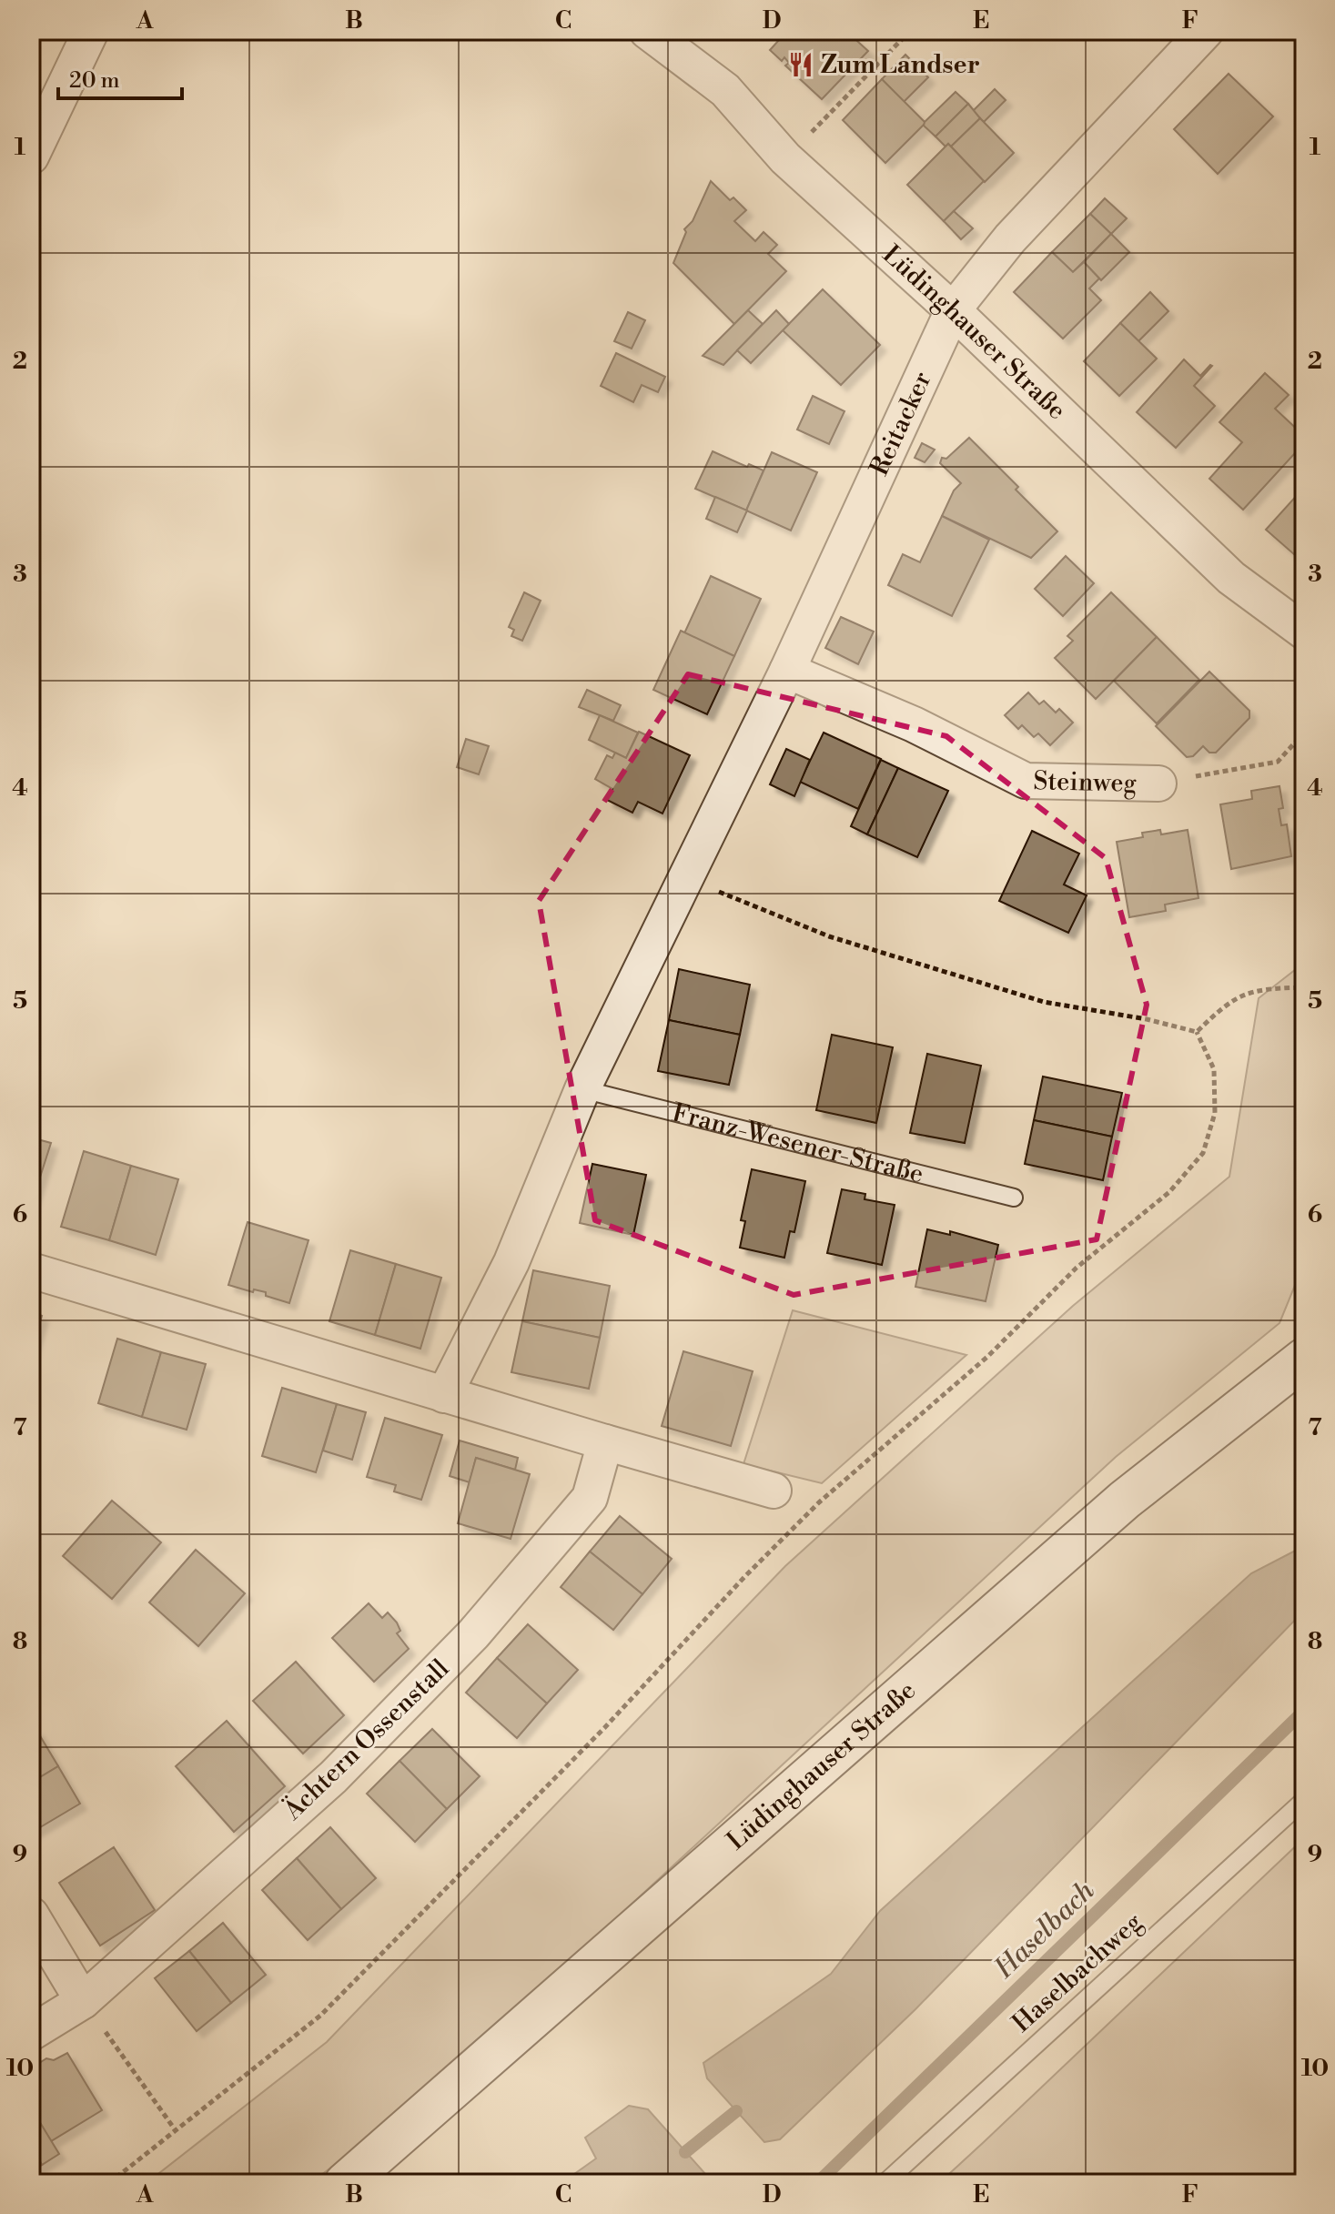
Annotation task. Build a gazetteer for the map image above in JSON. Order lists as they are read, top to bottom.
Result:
{
  "streets": {
    "street": [
      "Lüdinghauser Straße",
      "Reitacker",
      "Steinweg",
      "Ächtern Ossenstall"
    ],
    "lane": ["Franz-Wesener-Straße", "Haselbachweg"]
  },
  "crossings": [
    ["Lüdinghauser Straße", "Reitacker"],
    ["Reitacker", "Steinweg"]
  ],
  "water": ["Haselbach"],
  "places": {
    "restaurant": ["Zum Landser"]
  },
  "scale_bar": "20 m",
  "grid": {
    "columns": [
      "A",
      "B",
      "C",
      "D",
      "E",
      "F"
    ],
    "rows": [
      "1",
      "2",
      "3",
      "4",
      "5",
      "6",
      "7",
      "8",
      "9",
      "10"
    ]
  }
}
